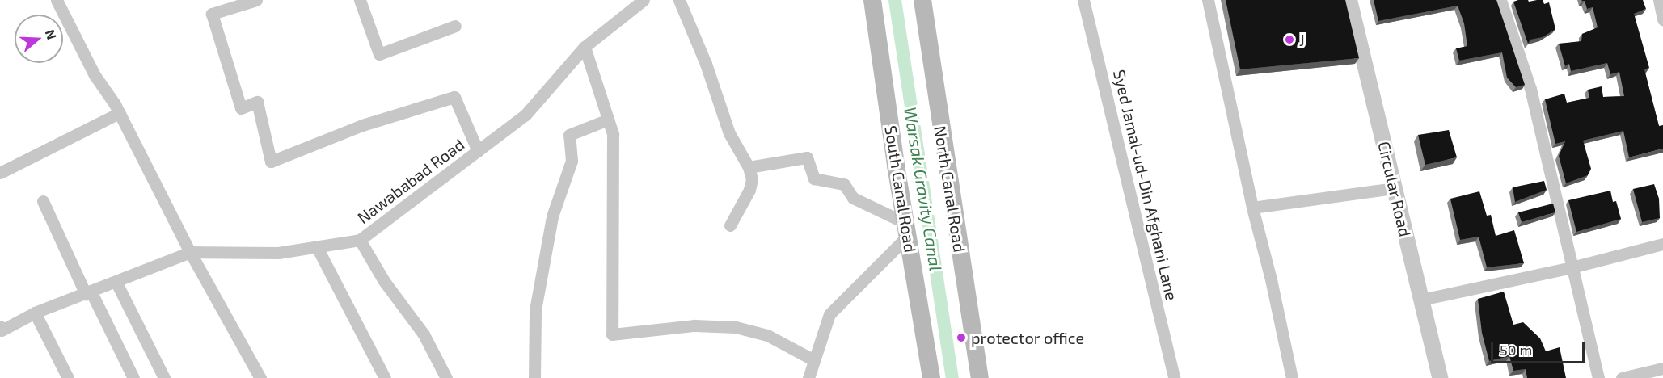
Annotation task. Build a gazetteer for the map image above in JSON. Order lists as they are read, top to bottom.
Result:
{
  "streets": {
    "main road": ["South Canal Road", "North Canal Road"],
    "street": ["Nawababad Road", "Syed Jamal-ud-Din Afghani Lane", "Circular Road"]
  },
  "water": ["Warsak Gravity Canal"],
  "places": ["J", "protector office"],
  "scale_bar": "50 m",
  "north": "right"
}
